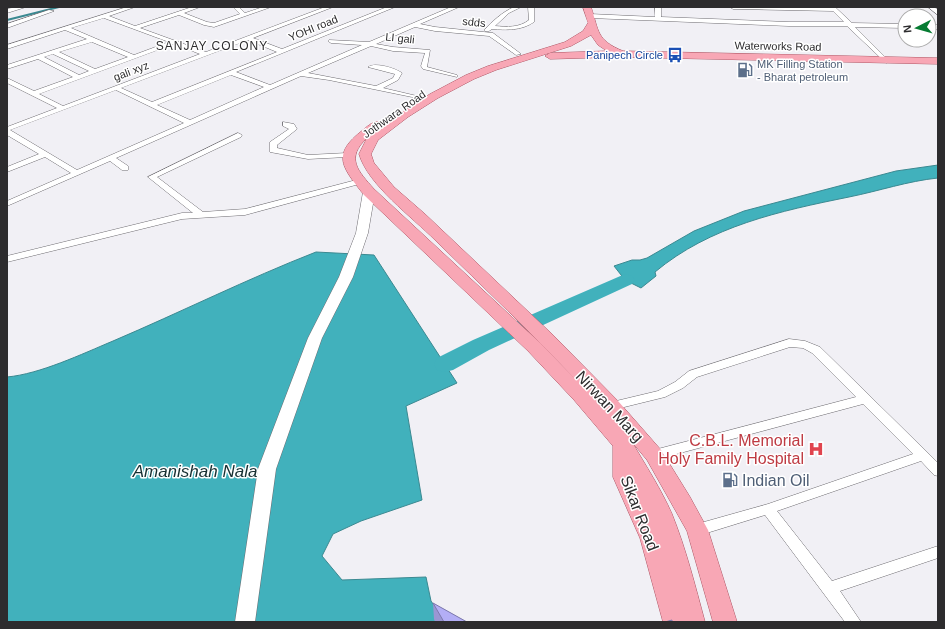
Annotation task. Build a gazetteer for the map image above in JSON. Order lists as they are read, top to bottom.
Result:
{
  "streets": {
    "main road": [
      "Waterworks Road",
      "Jothwara Road",
      "Nirwan Marg",
      "Sikar Road"
    ],
    "street": [
      "sdds",
      "YOHI road",
      "LI gali",
      "gali xyz"
    ]
  },
  "crossings": [
    ["sdds", "Jothwara Road"],
    ["LI gali", "Jothwara Road"]
  ],
  "districts": ["SANJAY COLONY"],
  "water": ["Amanishah Nala"],
  "places": {
    "bus stop": ["Panipech Circle"],
    "fuel station": ["MK Filling Station - Bharat petroleum", "Indian Oil"],
    "hospital": ["C.B.L. Memorial Holy Family Hospital"]
  },
  "north": "left"
}
